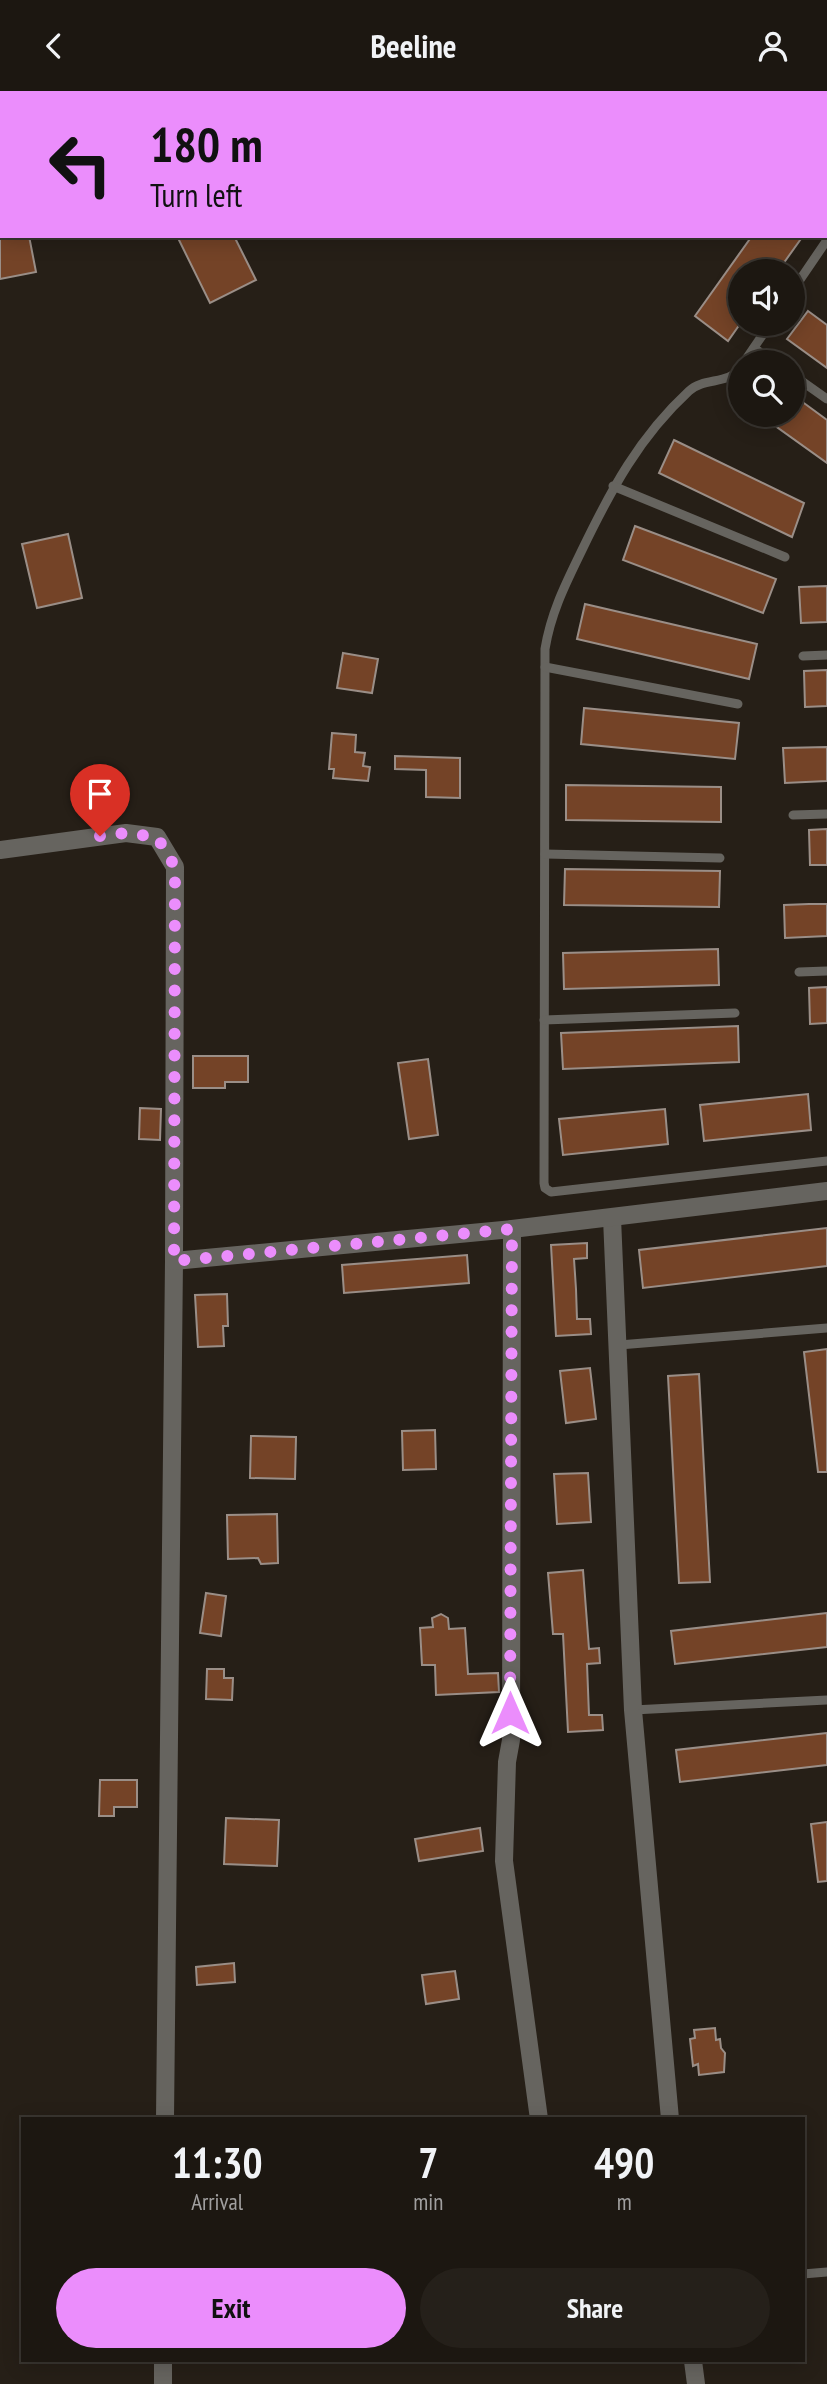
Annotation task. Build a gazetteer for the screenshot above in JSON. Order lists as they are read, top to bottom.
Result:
{
  "page": {
    "header": "Beeline",
    "turn": ["180 m", "Turn left"],
    "eta": [
      "11:30",
      "Arrival",
      "7",
      "min",
      "490",
      "m"
    ],
    "buttons": ["Exit", "Share"]
  }
}
